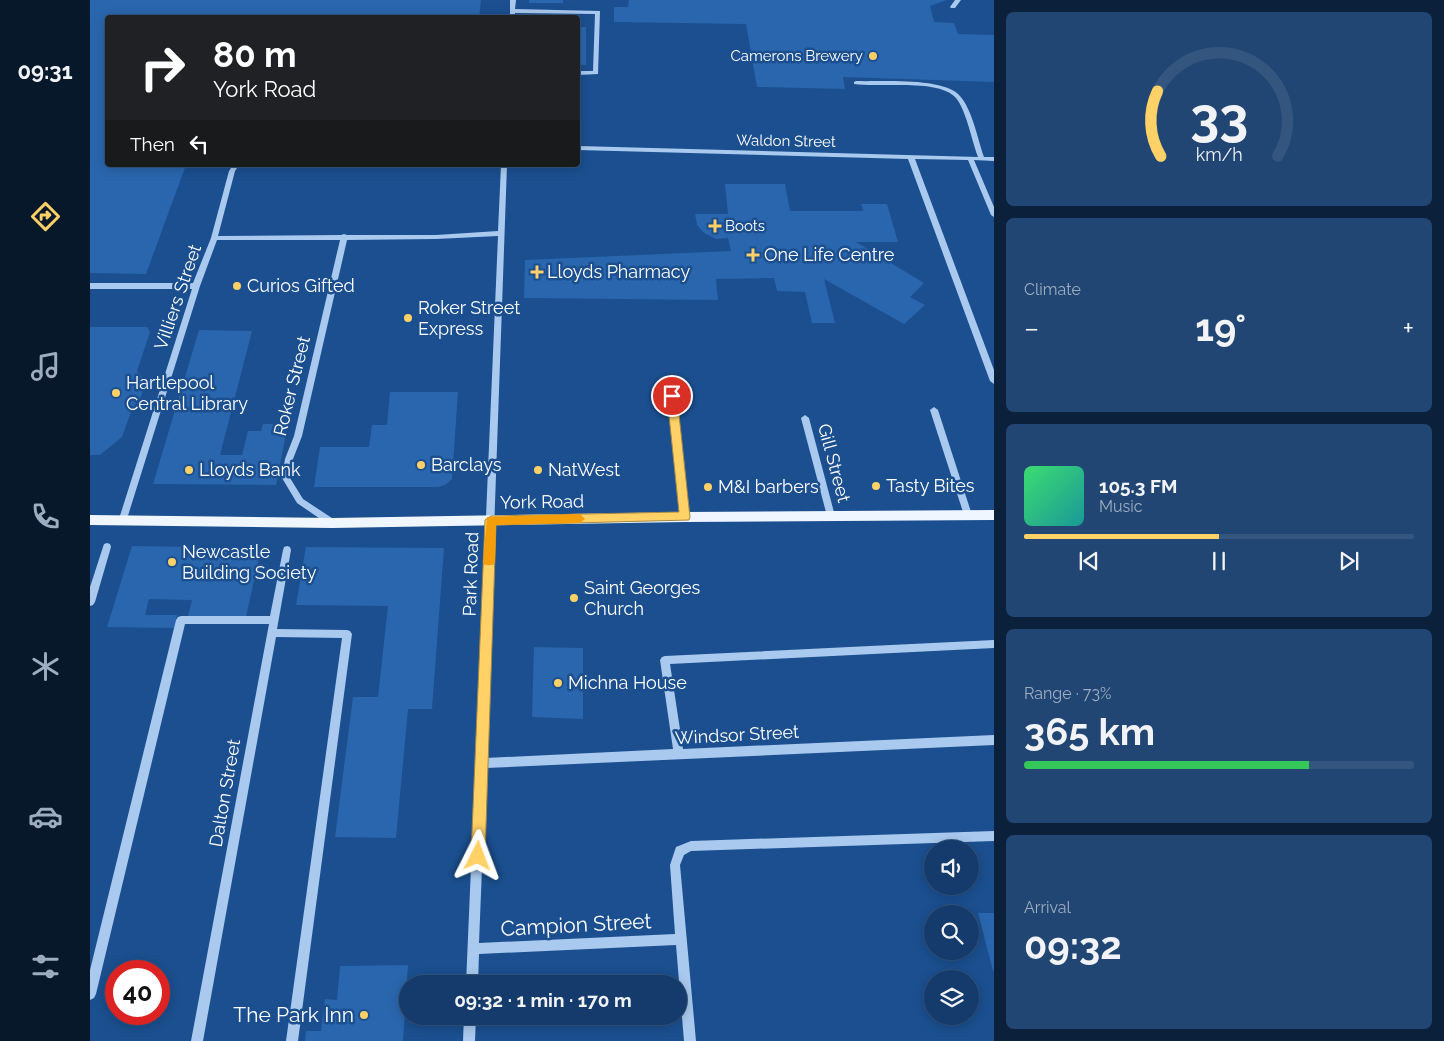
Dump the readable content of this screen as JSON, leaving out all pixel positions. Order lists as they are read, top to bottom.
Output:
{
  "streets": {
    "main road": ["York Road"],
    "street": [
      "Waldon Street",
      "Villiers Street",
      "Roker Street",
      "Gill Street",
      "Park Road",
      "Windsor Street",
      "Dalton Street",
      "Campion Street"
    ]
  },
  "crossings": [
    ["Villiers Street", "York Road"],
    ["Roker Street", "York Road"],
    ["Gill Street", "York Road"],
    ["York Road", "Park Road"],
    ["Park Road", "Windsor Street"],
    ["Park Road", "Campion Street"]
  ],
  "places": {
    "other": [
      "Camerons Brewery",
      "Curios Gifted",
      "Roker Street Express",
      "Hartlepool Central Library",
      "Barclays",
      "Lloyds Bank",
      "NatWest",
      "Tasty Bites",
      "M&I barbers",
      "Newcastle Building Society",
      "Saint Georges Church",
      "Michna House",
      "The Park Inn"
    ],
    "health": ["Boots", "One Life Centre", "Lloyds Pharmacy"]
  },
  "page": {
    "tabs": "09:31",
    "turn": ["80 m", "York Road"],
    "then": "Then",
    "tile": [
      "Climate",
      ["Range · 73%", "365 km"],
      ["Arrival", "09:32"]
    ],
    "heat": ["−", "19°", "+"],
    "song": ["105.3 FM", "Music"],
    "limit": "40",
    "trip": "09:32 · 1 min · 170 m",
    "gauge": ["33", "km/h"]
  }
}
